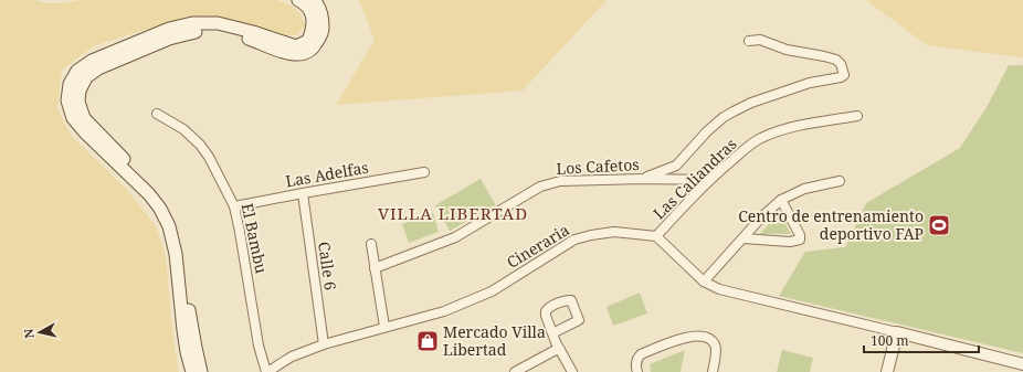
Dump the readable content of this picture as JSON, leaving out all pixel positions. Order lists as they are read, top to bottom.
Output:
{
  "streets": {
    "street": [
      "Los Cafetos",
      "Las Adelfas",
      "Las Caliandras",
      "El Bambu",
      "Cineraria",
      "Calle 6"
    ]
  },
  "crossings": [
    ["Los Cafetos", "Las Caliandras"],
    ["Las Adelfas", "El Bambu"],
    ["Las Adelfas", "Calle 6"],
    ["Las Caliandras", "Cineraria"],
    ["El Bambu", "Cineraria"],
    ["Cineraria", "Calle 6"]
  ],
  "districts": ["VILLA LIBERTAD"],
  "places": {
    "sports": ["Centro de entrenamiento deportivo FAP"],
    "shop": ["Mercado Villa Libertad"]
  },
  "scale_bar": "100 m",
  "north": "left"
}
